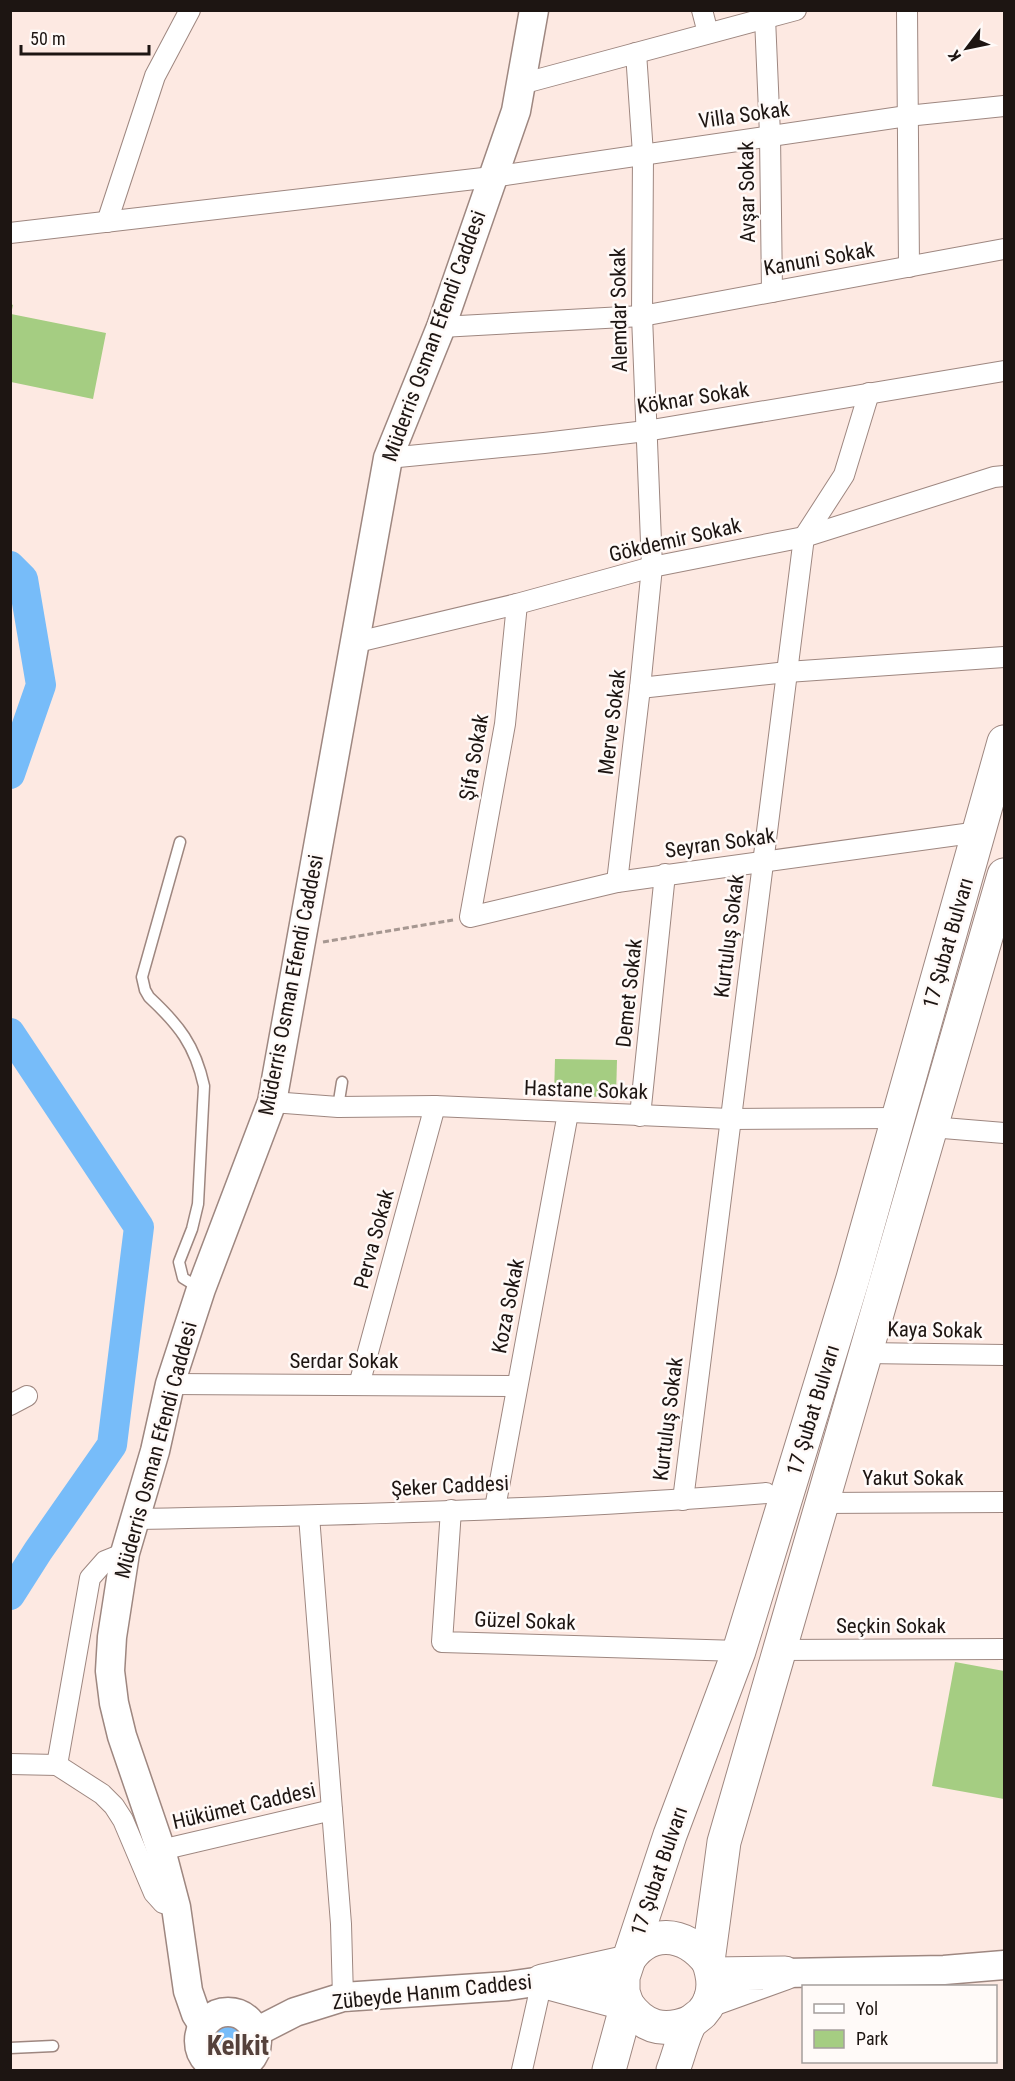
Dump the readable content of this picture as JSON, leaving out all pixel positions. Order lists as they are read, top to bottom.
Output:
{
  "streets": {
    "highway": ["17 Şubat Bulvarı", "Zübeyde Hanım Caddesi"],
    "main road": ["Müderris Osman Efendi Caddesi"],
    "street": [
      "Villa Sokak",
      "Avşar Sokak",
      "Kanuni Sokak",
      "Alemdar Sokak",
      "Köknar Sokak",
      "Gökdemir Sokak",
      "Merve Sokak",
      "Şifa Sokak",
      "Seyran Sokak",
      "Kurtuluş Sokak",
      "Demet Sokak",
      "Hastane Sokak",
      "Perva Sokak",
      "Koza Sokak",
      "Kaya Sokak",
      "Serdar Sokak",
      "Yakut Sokak",
      "Şeker Caddesi",
      "Güzel Sokak",
      "Seçkin Sokak",
      "Hükümet Caddesi"
    ]
  },
  "crossings": [
    ["Villa Sokak", "Avşar Sokak"],
    ["Villa Sokak", "Alemdar Sokak"],
    ["Villa Sokak", "Müderris Osman Efendi Caddesi"],
    ["Avşar Sokak", "Kanuni Sokak"],
    ["Kanuni Sokak", "Alemdar Sokak"],
    ["Kanuni Sokak", "Müderris Osman Efendi Caddesi"],
    ["Alemdar Sokak", "Köknar Sokak"],
    ["Alemdar Sokak", "Gökdemir Sokak"],
    ["Alemdar Sokak", "Merve Sokak"],
    ["Müderris Osman Efendi Caddesi", "Köknar Sokak"],
    ["Müderris Osman Efendi Caddesi", "Gökdemir Sokak"],
    ["Müderris Osman Efendi Caddesi", "Hastane Sokak"],
    ["Müderris Osman Efendi Caddesi", "Serdar Sokak"],
    ["Müderris Osman Efendi Caddesi", "Şeker Caddesi"],
    ["Müderris Osman Efendi Caddesi", "Hükümet Caddesi"],
    ["Müderris Osman Efendi Caddesi", "Zübeyde Hanım Caddesi"],
    ["Köknar Sokak", "Kurtuluş Sokak"],
    ["Gökdemir Sokak", "Merve Sokak"],
    ["Gökdemir Sokak", "Şifa Sokak"],
    ["Gökdemir Sokak", "Kurtuluş Sokak"],
    ["Merve Sokak", "Seyran Sokak"],
    ["Şifa Sokak", "Seyran Sokak"],
    ["Seyran Sokak", "Kurtuluş Sokak"],
    ["Seyran Sokak", "17 Şubat Bulvarı"],
    ["Seyran Sokak", "Demet Sokak"],
    ["Kurtuluş Sokak", "Hastane Sokak"],
    ["Kurtuluş Sokak", "Şeker Caddesi"],
    ["17 Şubat Bulvarı", "Hastane Sokak"],
    ["17 Şubat Bulvarı", "Kaya Sokak"],
    ["17 Şubat Bulvarı", "Yakut Sokak"],
    ["17 Şubat Bulvarı", "Güzel Sokak"],
    ["17 Şubat Bulvarı", "Seçkin Sokak"],
    ["17 Şubat Bulvarı", "Zübeyde Hanım Caddesi"],
    ["Demet Sokak", "Hastane Sokak"],
    ["Hastane Sokak", "Perva Sokak"],
    ["Hastane Sokak", "Koza Sokak"],
    ["Perva Sokak", "Serdar Sokak"],
    ["Koza Sokak", "Serdar Sokak"],
    ["Koza Sokak", "Şeker Caddesi"],
    ["Şeker Caddesi", "Güzel Sokak"],
    ["Hükümet Caddesi", "Zübeyde Hanım Caddesi"]
  ],
  "districts": ["Kelkit"],
  "legend": ["Yol", "Park"],
  "scale_bar": "50 m",
  "north": "bottom left"
}
